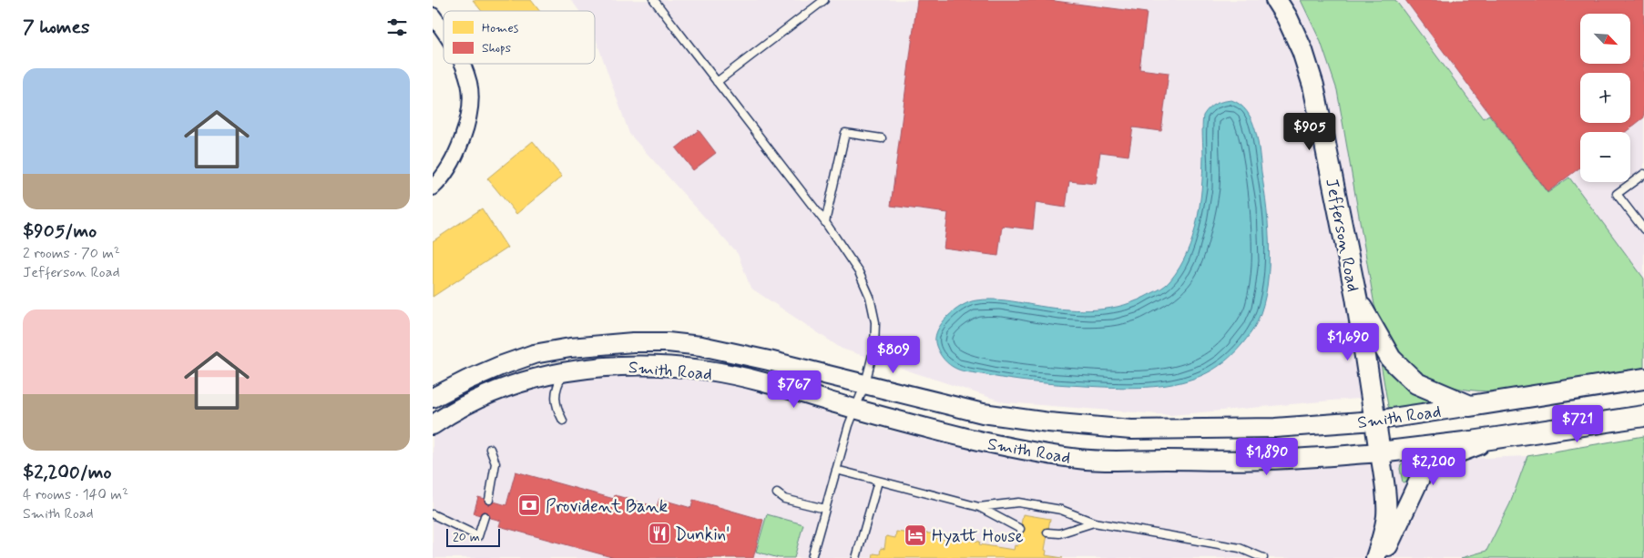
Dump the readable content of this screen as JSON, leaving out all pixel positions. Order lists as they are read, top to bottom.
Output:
{
  "streets": {
    "main road": ["Jefferson Road", "Smith Road"]
  },
  "crossings": [
    ["Jefferson Road", "Smith Road"]
  ],
  "places": {
    "bank": ["Provident Bank"],
    "restaurant": ["Dunkin'"],
    "hotel": ["Hyatt House"]
  },
  "legend": ["Homes", "Shops"],
  "scale_bar": "20 m",
  "north": "bottom right",
  "page": {
    "heading": "7 homes",
    "map_buttons": ["+", "−"],
    "list": [
      {
        "name": "$905/mo",
        "note": "2 rooms · 70 m² · Jefferson Road"
      },
      {
        "name": "$2,200/mo",
        "note": "4 rooms · 140 m² · Smith Road"
      }
    ],
    "price": [
      "$905",
      "$1,690",
      "$809",
      "$767",
      "$721",
      "$1,890",
      "$2,200"
    ],
    "scale": "20 m"
  }
}
